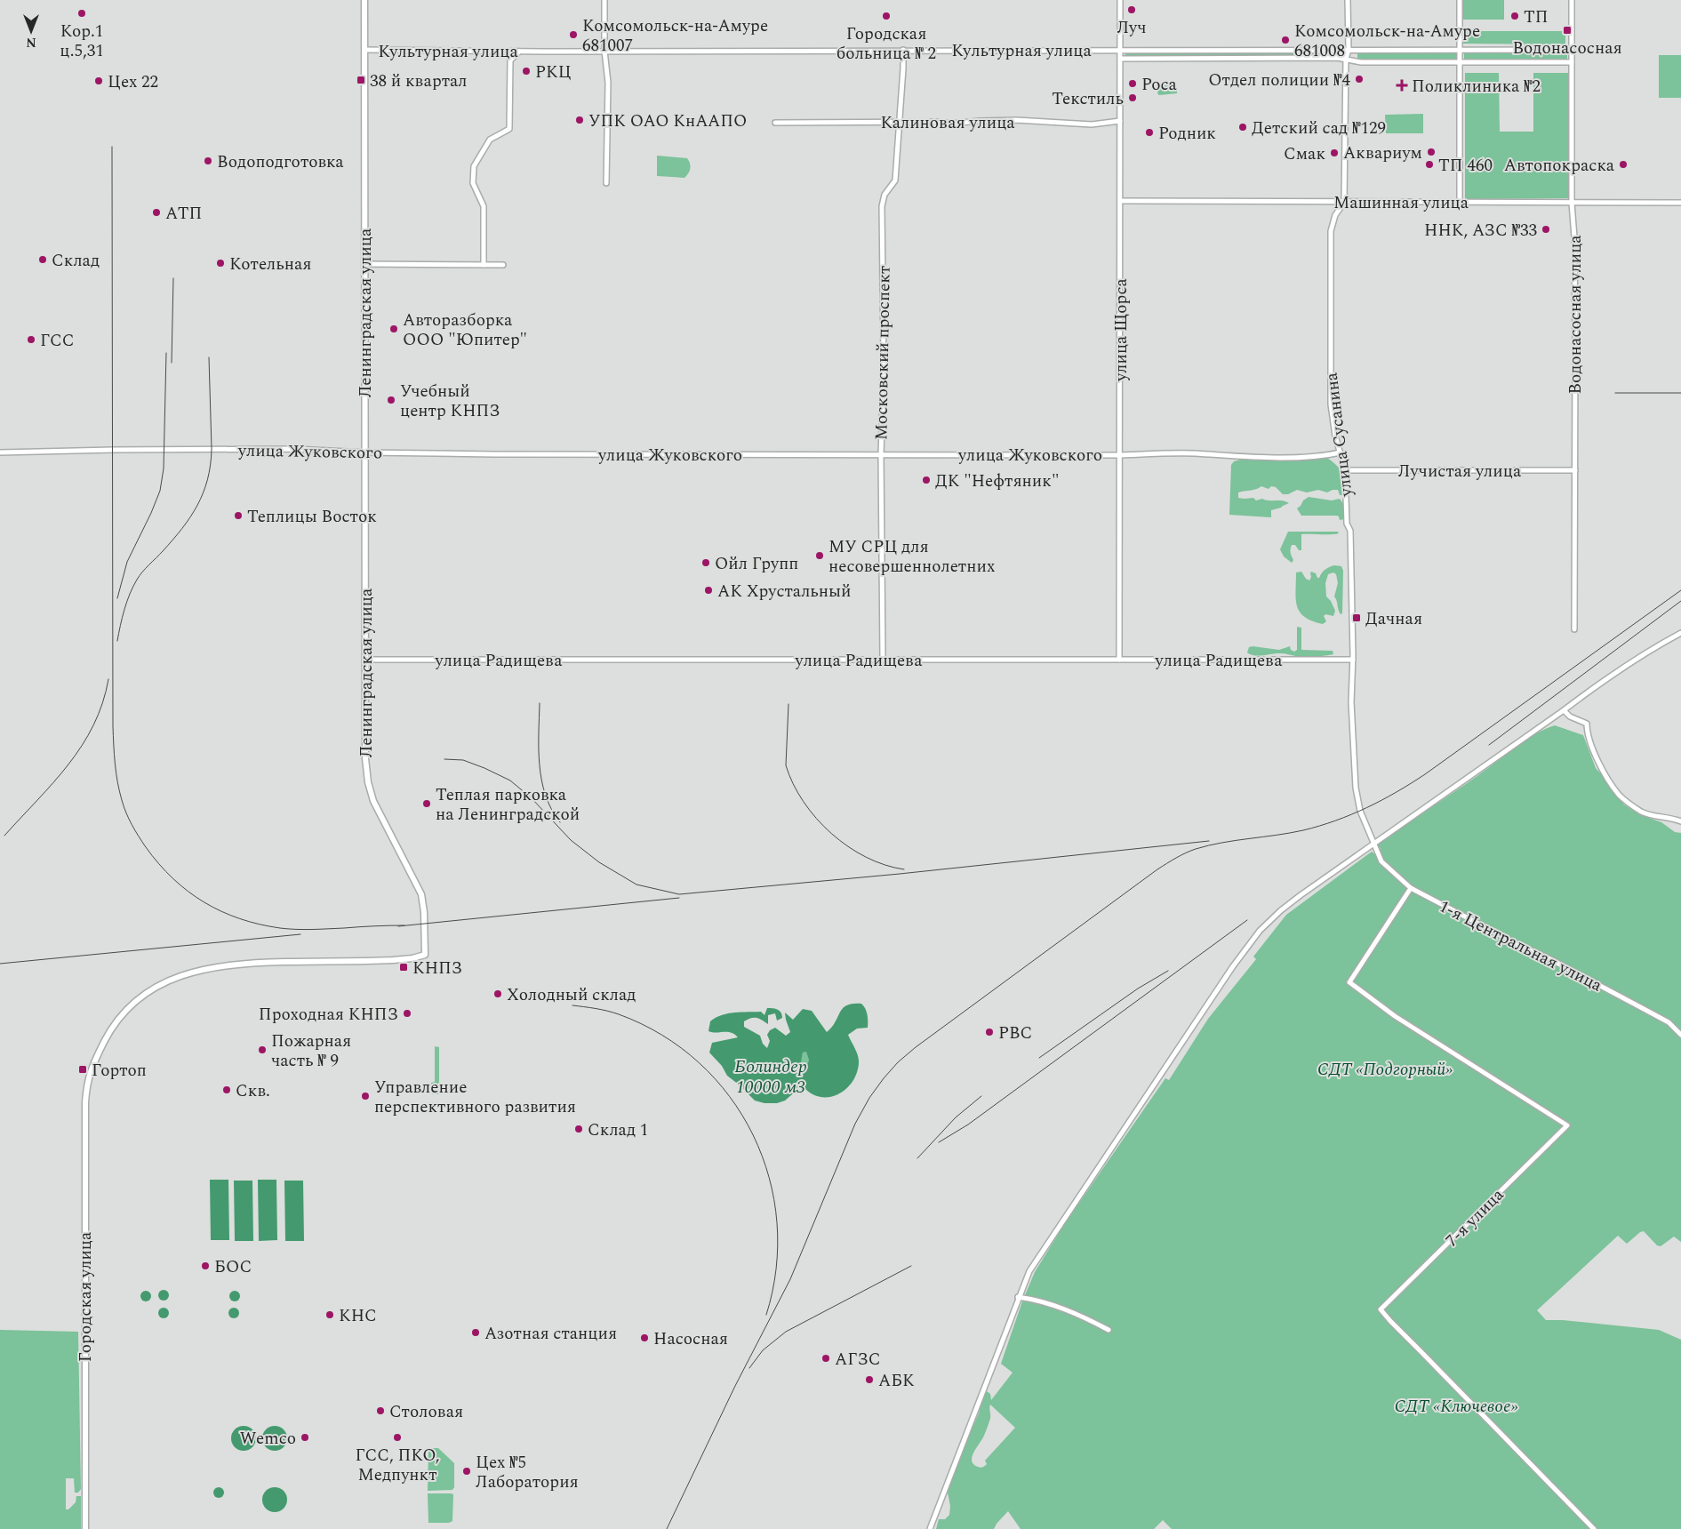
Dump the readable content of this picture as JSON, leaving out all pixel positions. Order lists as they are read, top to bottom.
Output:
{
  "streets": {
    "main road": ["Ленинградская улица", "Городская улица"],
    "street": [
      "Культурная улица",
      "Калиновая улица",
      "Машинная улица",
      "Водонасосная улица",
      "улица Щорса",
      "Московский проспект",
      "улица Сусанина",
      "улица Жуковского",
      "Лучистая улица",
      "улица Радищева",
      "1-я Центральная улица",
      "7-я улица"
    ]
  },
  "crossings": [
    ["Культурная улица", "Ленинградская улица"],
    ["Культурная улица", "Водонасосная улица"],
    ["Культурная улица", "улица Щорса"],
    ["Культурная улица", "Московский проспект"],
    ["Культурная улица", "улица Сусанина"],
    ["Калиновая улица", "улица Щорса"],
    ["Калиновая улица", "Московский проспект"],
    ["Машинная улица", "Водонасосная улица"],
    ["Машинная улица", "улица Щорса"],
    ["Машинная улица", "улица Сусанина"],
    ["Ленинградская улица", "улица Жуковского"],
    ["Ленинградская улица", "улица Радищева"],
    ["Ленинградская улица", "Городская улица"],
    ["Водонасосная улица", "Лучистая улица"],
    ["улица Щорса", "улица Жуковского"],
    ["улица Щорса", "улица Радищева"],
    ["Московский проспект", "улица Жуковского"],
    ["Московский проспект", "улица Радищева"],
    ["улица Сусанина", "улица Жуковского"],
    ["улица Сусанина", "Лучистая улица"],
    ["улица Сусанина", "улица Радищева"],
    ["улица Сусанина", "1-я Центральная улица"],
    ["1-я Центральная улица", "7-я улица"]
  ],
  "water": ["Болиндер 10000 м3"],
  "parks": ["СДТ «Подгорный»", "СДТ «Ключевое»"],
  "places": {
    "other": [
      "Луч",
      "Кор.1 ц.5,31",
      "Городская больница № 2",
      "ТП",
      "Комсомольск-на-Амуре 681007",
      "Комсомольск-на-Амуре 681008",
      "РКЦ",
      "Отдел полиции №4",
      "Цех 22",
      "Роса",
      "Текстиль",
      "УПК ОАО КнААПО",
      "Детский сад №129",
      "Родник",
      "Аквариум",
      "Смак",
      "Водоподготовка",
      "ТП 460",
      "Автопокраска",
      "АТП",
      "ННК, АЗС №33",
      "Склад",
      "Котельная",
      "Авторазборка ООО \"Юпитер\"",
      "ГСС",
      "Учебный центр КНПЗ",
      "ДК \"Нефтяник\"",
      "Теплицы Восток",
      "МУ СРЦ для несовершеннолетних",
      "Ойл Групп",
      "АК Хрустальный",
      "Теплая парковка на Ленинградской",
      "Холодный склад",
      "Проходная КНПЗ",
      "РВС",
      "Пожарная часть № 9",
      "Скв.",
      "Управление перспективного развития",
      "Склад 1",
      "БОС",
      "КНС",
      "Азотная станция",
      "Насосная",
      "АГЗС",
      "АБК",
      "Столовая",
      "Wemco",
      "ГСС, ПКО, Медпункт",
      "Цех №5 Лаборатория"
    ],
    "transit": [
      "Водонасосная",
      "38 й квартал",
      "Дачная",
      "КНПЗ",
      "Гортоп"
    ],
    "health": ["Поликлиника №2"]
  },
  "north": "bottom"
}
